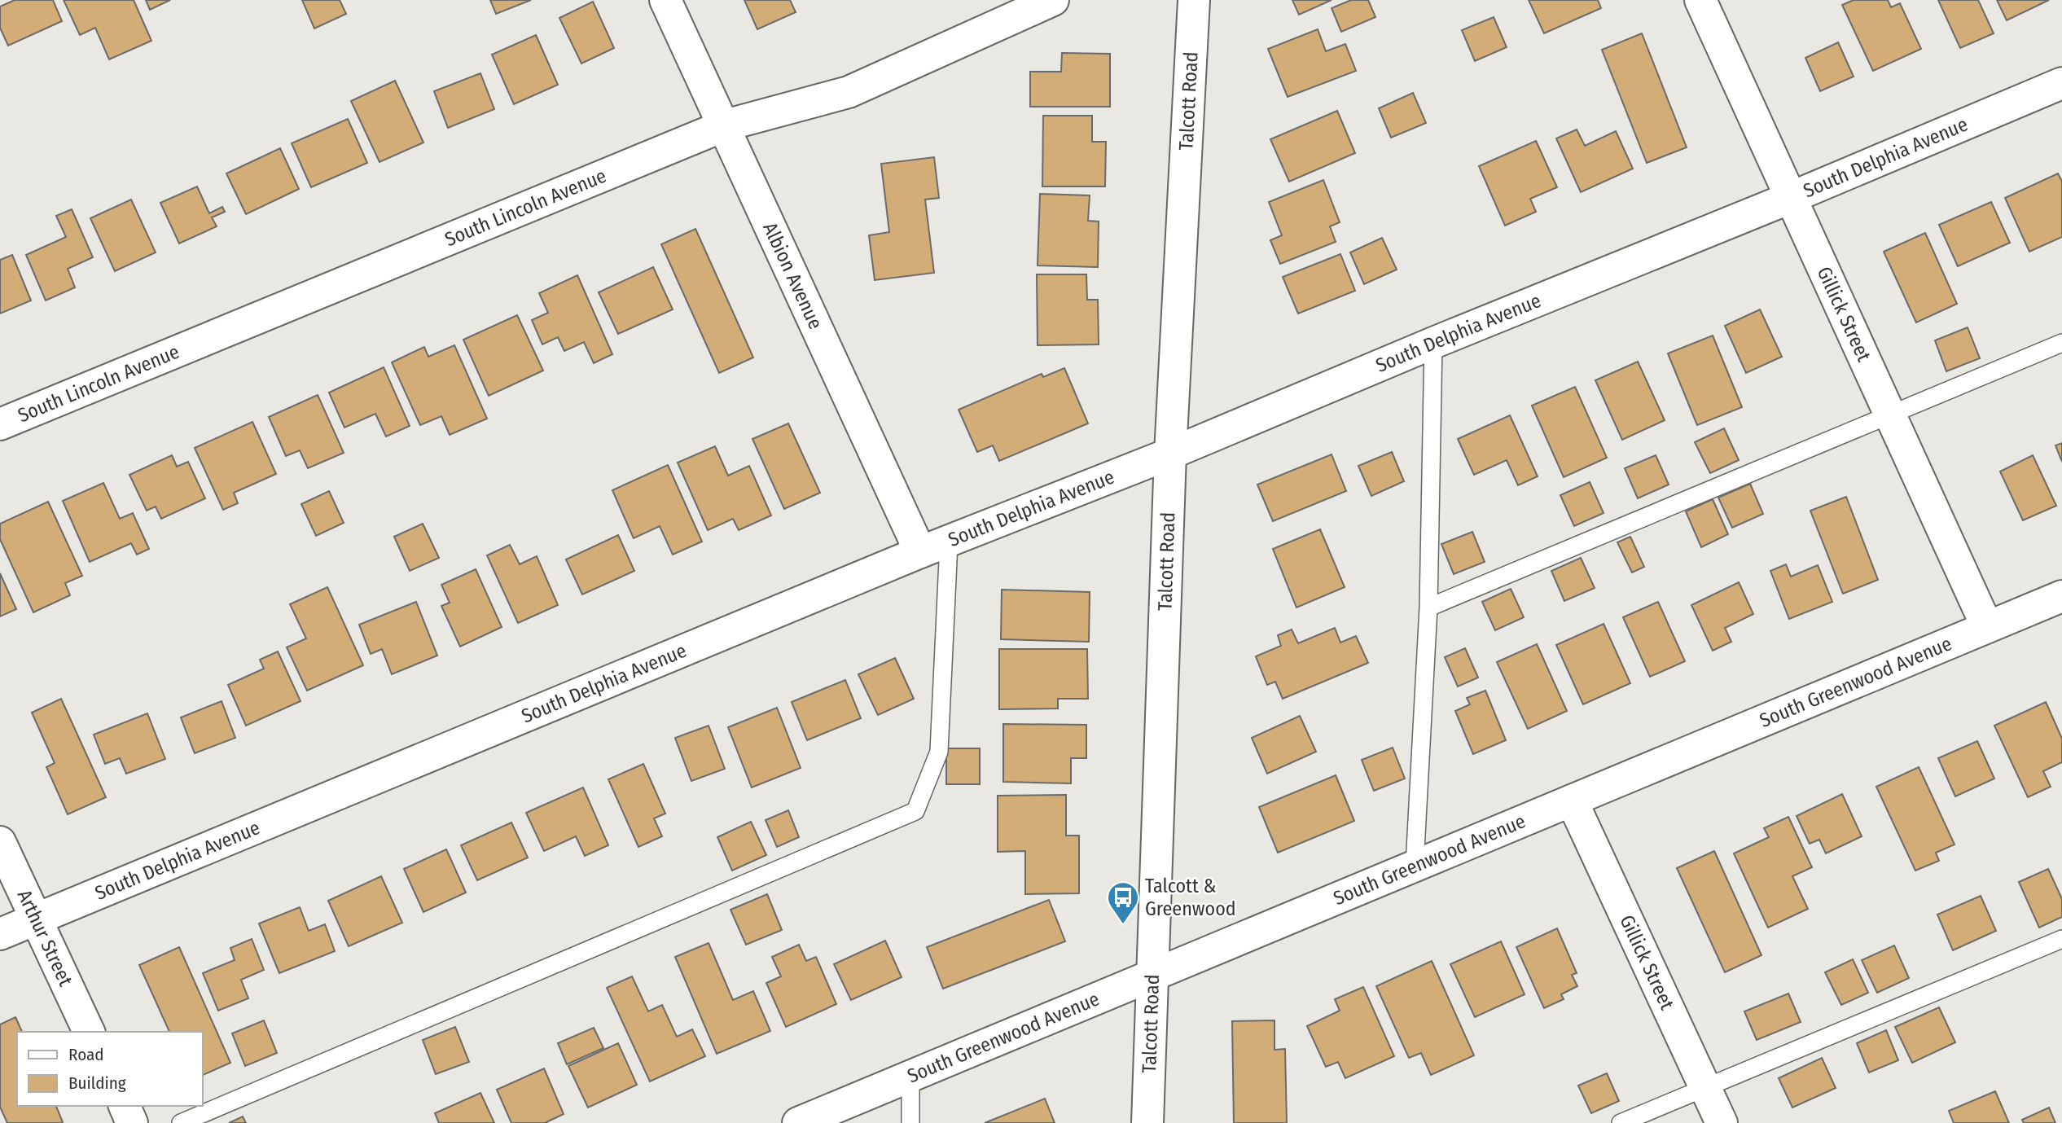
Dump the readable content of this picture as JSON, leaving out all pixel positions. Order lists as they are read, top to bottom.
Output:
{
  "streets": {
    "street": [
      "Talcott Road",
      "South Delphia Avenue",
      "South Lincoln Avenue",
      "Albion Avenue",
      "Gillick Street",
      "South Greenwood Avenue",
      "Arthur Street"
    ]
  },
  "crossings": [
    ["Talcott Road", "South Delphia Avenue"],
    ["Talcott Road", "South Greenwood Avenue"],
    ["South Delphia Avenue", "Albion Avenue"],
    ["South Delphia Avenue", "Gillick Street"],
    ["South Delphia Avenue", "Arthur Street"],
    ["South Lincoln Avenue", "Albion Avenue"],
    ["Gillick Street", "South Greenwood Avenue"]
  ],
  "places": {
    "bus stop": ["Talcott & Greenwood"]
  },
  "legend": ["Road", "Building"]
}
